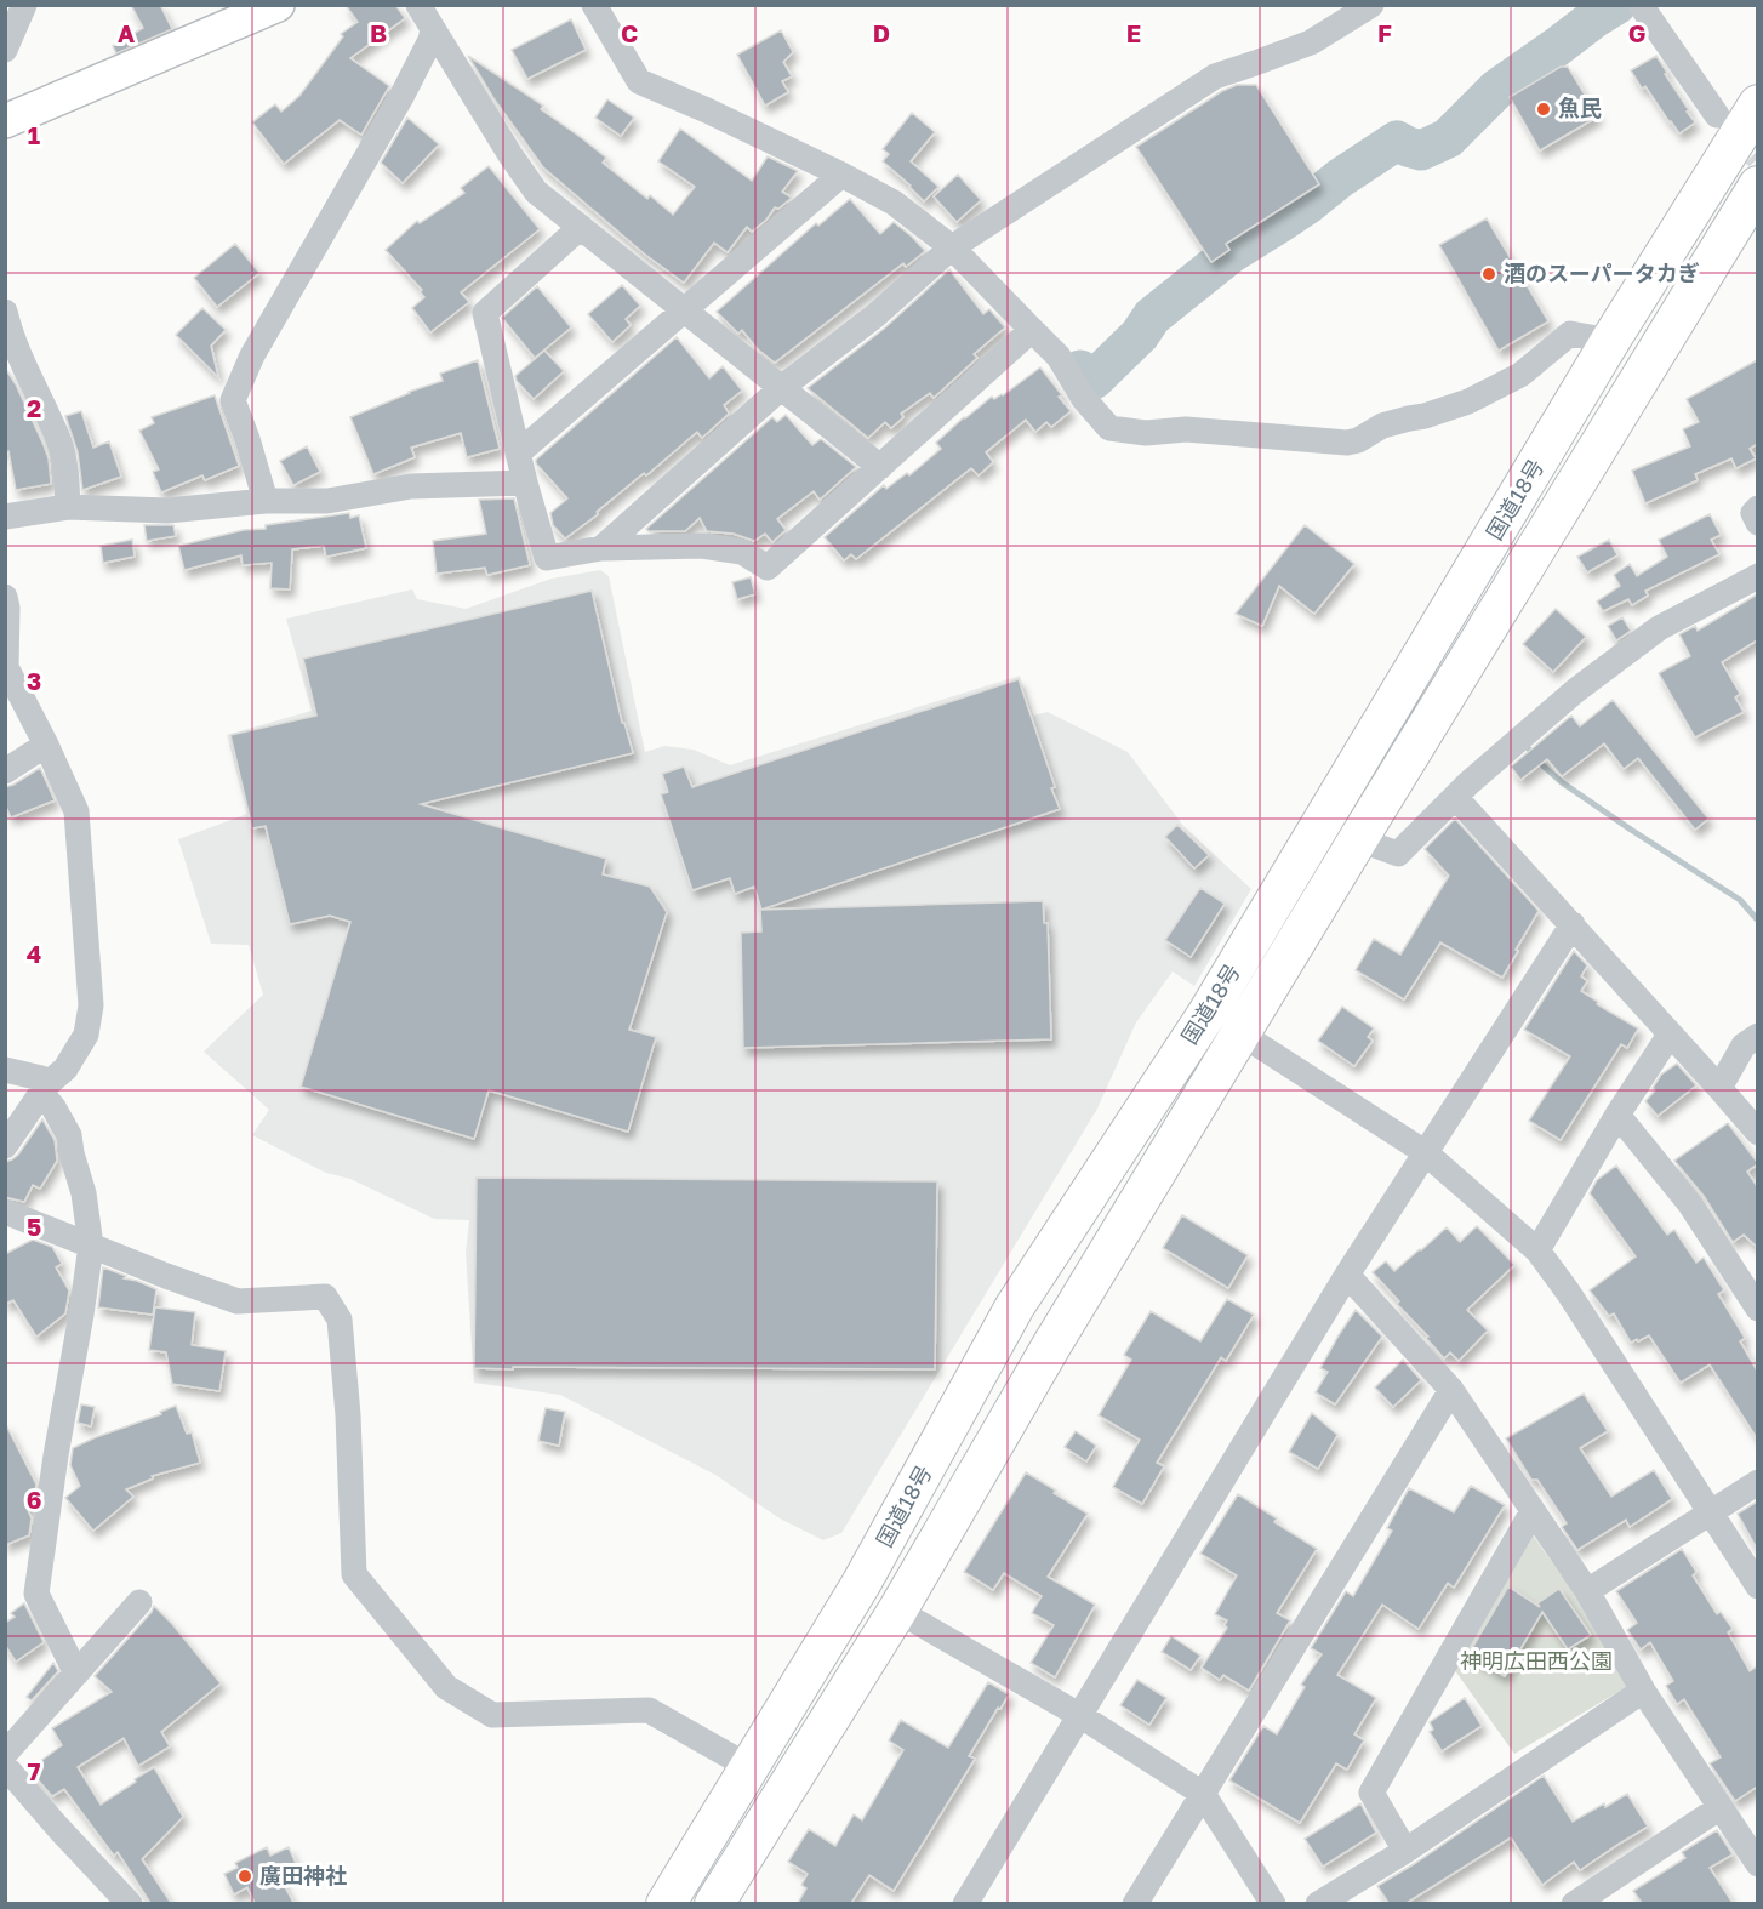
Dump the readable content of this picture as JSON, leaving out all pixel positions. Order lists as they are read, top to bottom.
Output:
{
  "streets": {
    "highway": ["国道18号"]
  },
  "parks": ["神明広田西公園"],
  "places": ["魚民", "酒のスーパータカぎ", "廣田神社"],
  "grid": {
    "columns": [
      "A",
      "B",
      "C",
      "D",
      "E",
      "F",
      "G"
    ],
    "rows": [
      "1",
      "2",
      "3",
      "4",
      "5",
      "6",
      "7"
    ]
  }
}
